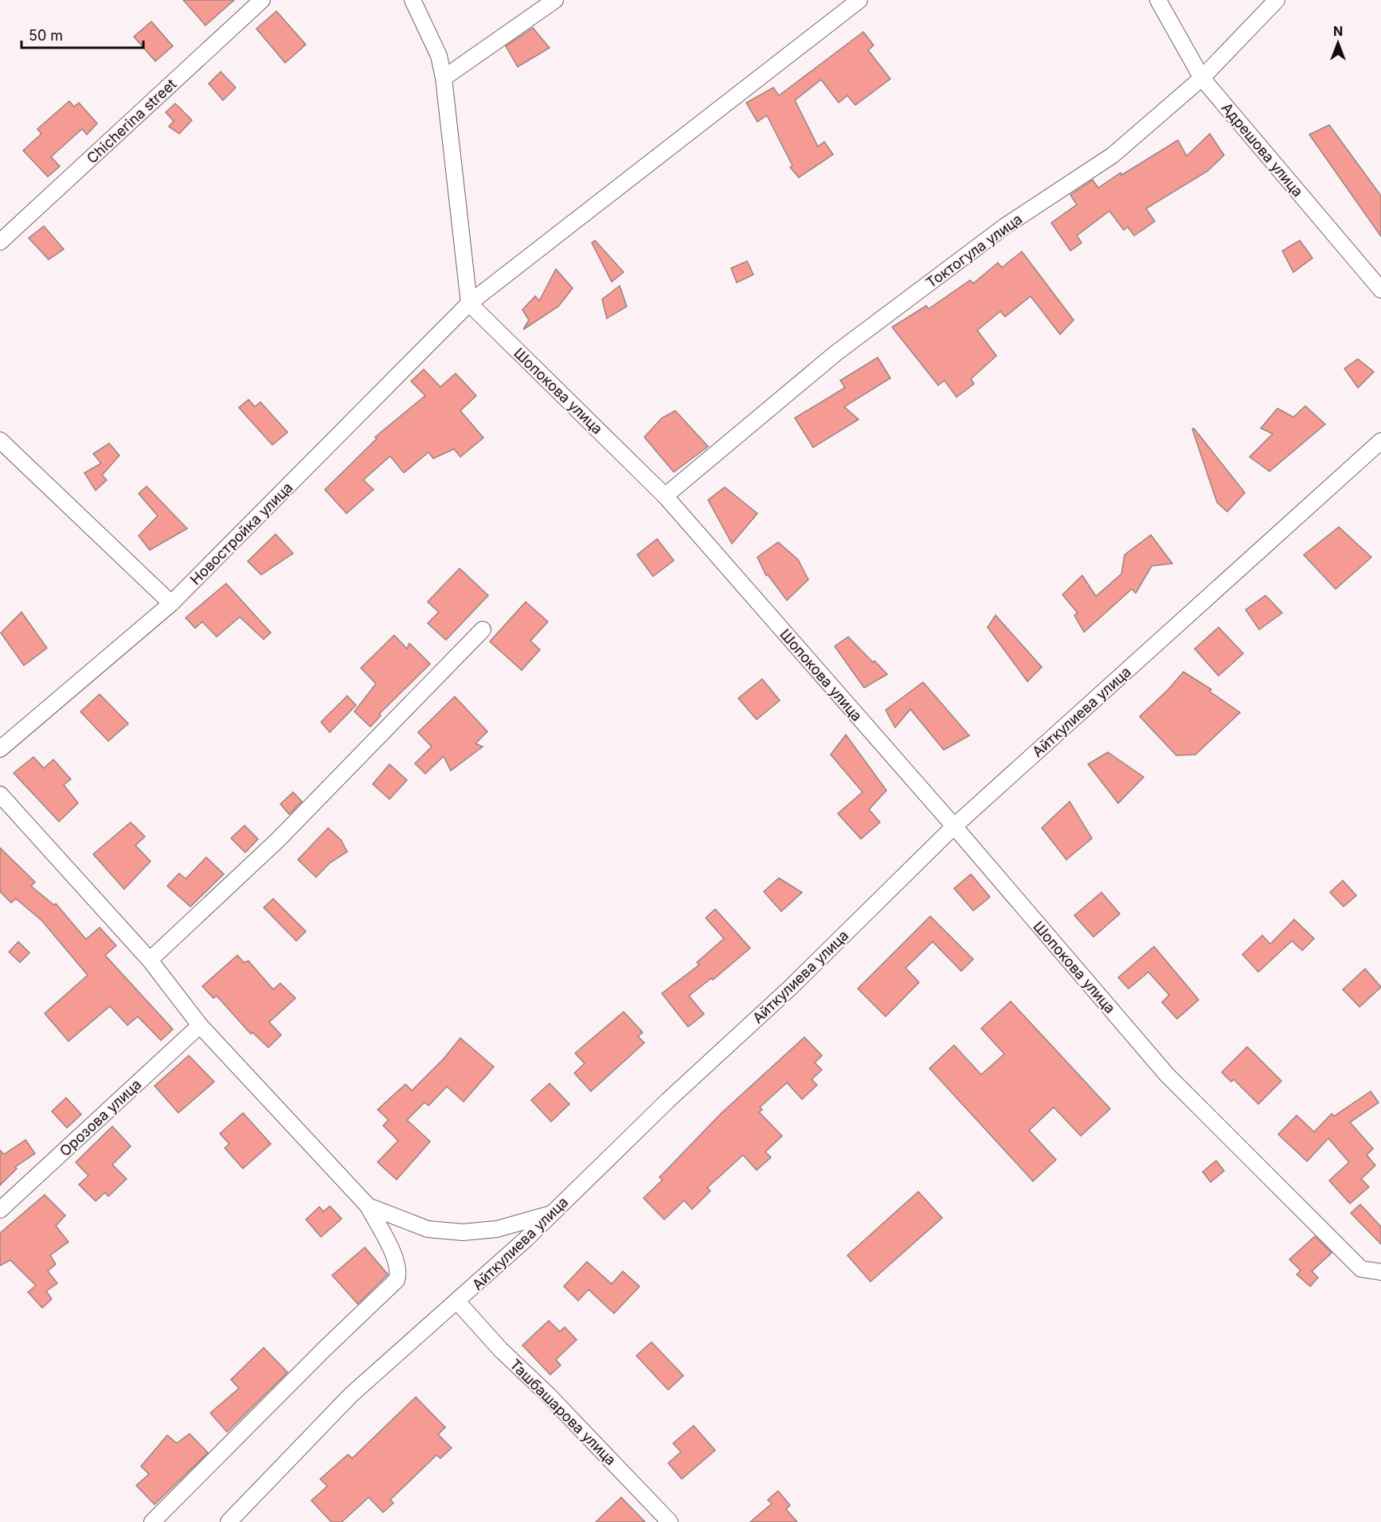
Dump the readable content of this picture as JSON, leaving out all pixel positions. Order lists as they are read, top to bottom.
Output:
{
  "streets": {
    "street": [
      "Chicherina street",
      "Адрешова улица",
      "Токтогула улица",
      "Шопокова улица",
      "Новостройка улица",
      "Айткулиева улица",
      "Орозова улица",
      "Ташбашарова улица"
    ]
  },
  "crossings": [
    ["Адрешова улица", "Токтогула улица"],
    ["Токтогула улица", "Шопокова улица"],
    ["Шопокова улица", "Новостройка улица"],
    ["Шопокова улица", "Айткулиева улица"],
    ["Айткулиева улица", "Ташбашарова улица"]
  ],
  "scale_bar": "50 m",
  "north": "top"
}
